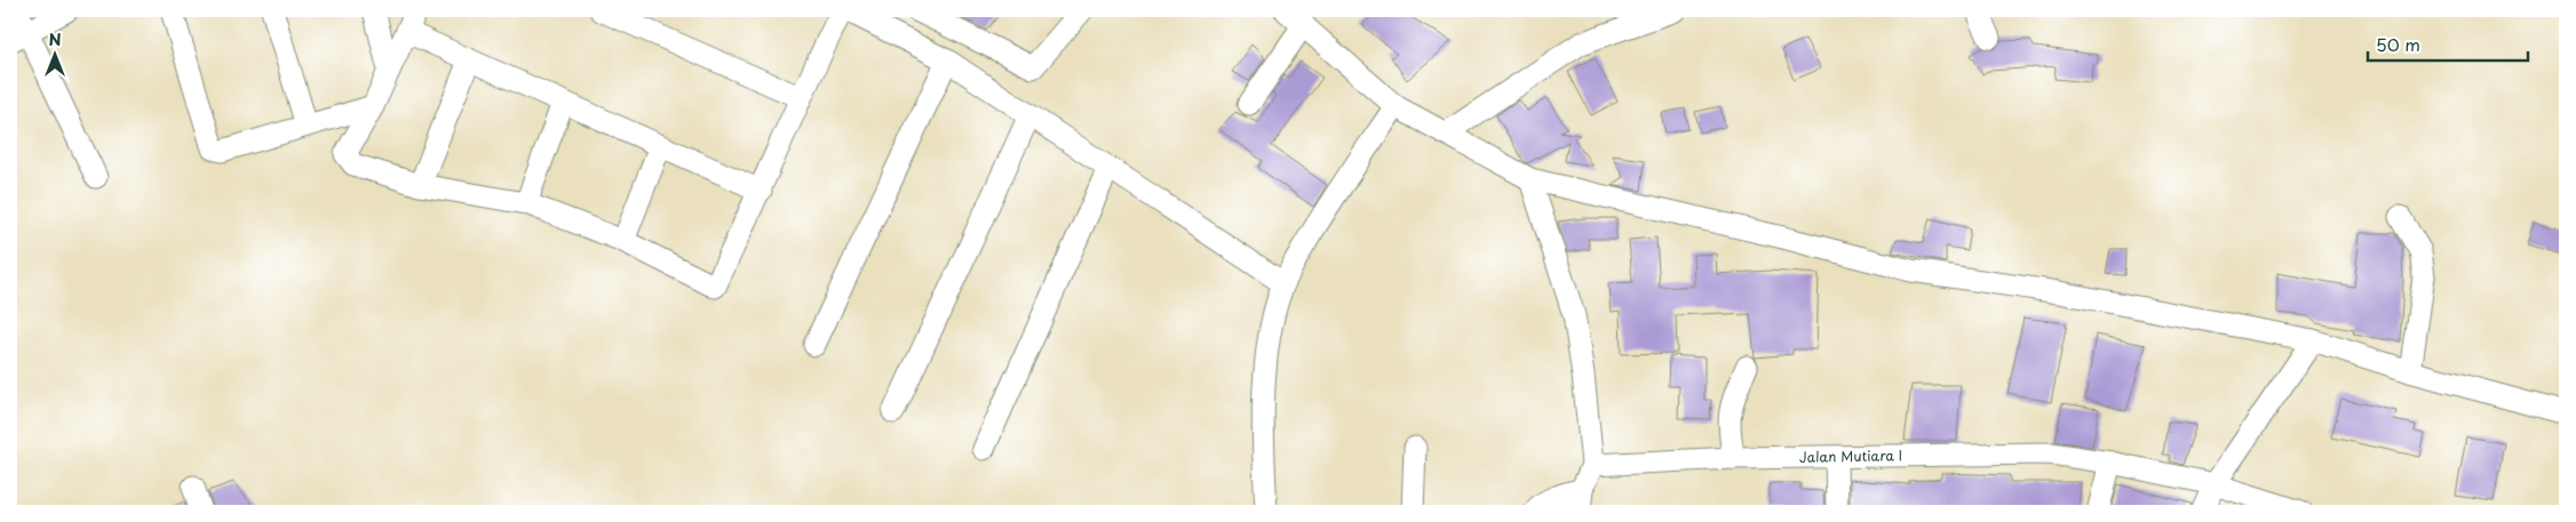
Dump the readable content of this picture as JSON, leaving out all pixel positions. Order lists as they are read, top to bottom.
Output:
{
  "streets": {
    "street": ["Jalan Mutiara I"]
  },
  "scale_bar": "50 m",
  "north": "top"
}
